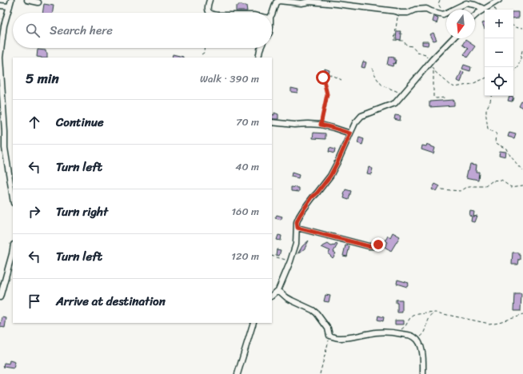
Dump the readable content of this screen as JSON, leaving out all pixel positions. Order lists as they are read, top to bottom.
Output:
{
  "north": "bottom",
  "page": {
    "map_buttons": ["+", "−"],
    "search": "Search here",
    "heading": ["5 min", "Walk · 390 m"],
    "list": [
      ["Continue", "70 m"],
      ["Turn left", "40 m"],
      ["Turn right", "160 m"],
      ["Turn left", "120 m"],
      "Arrive at destination"
    ]
  }
}
